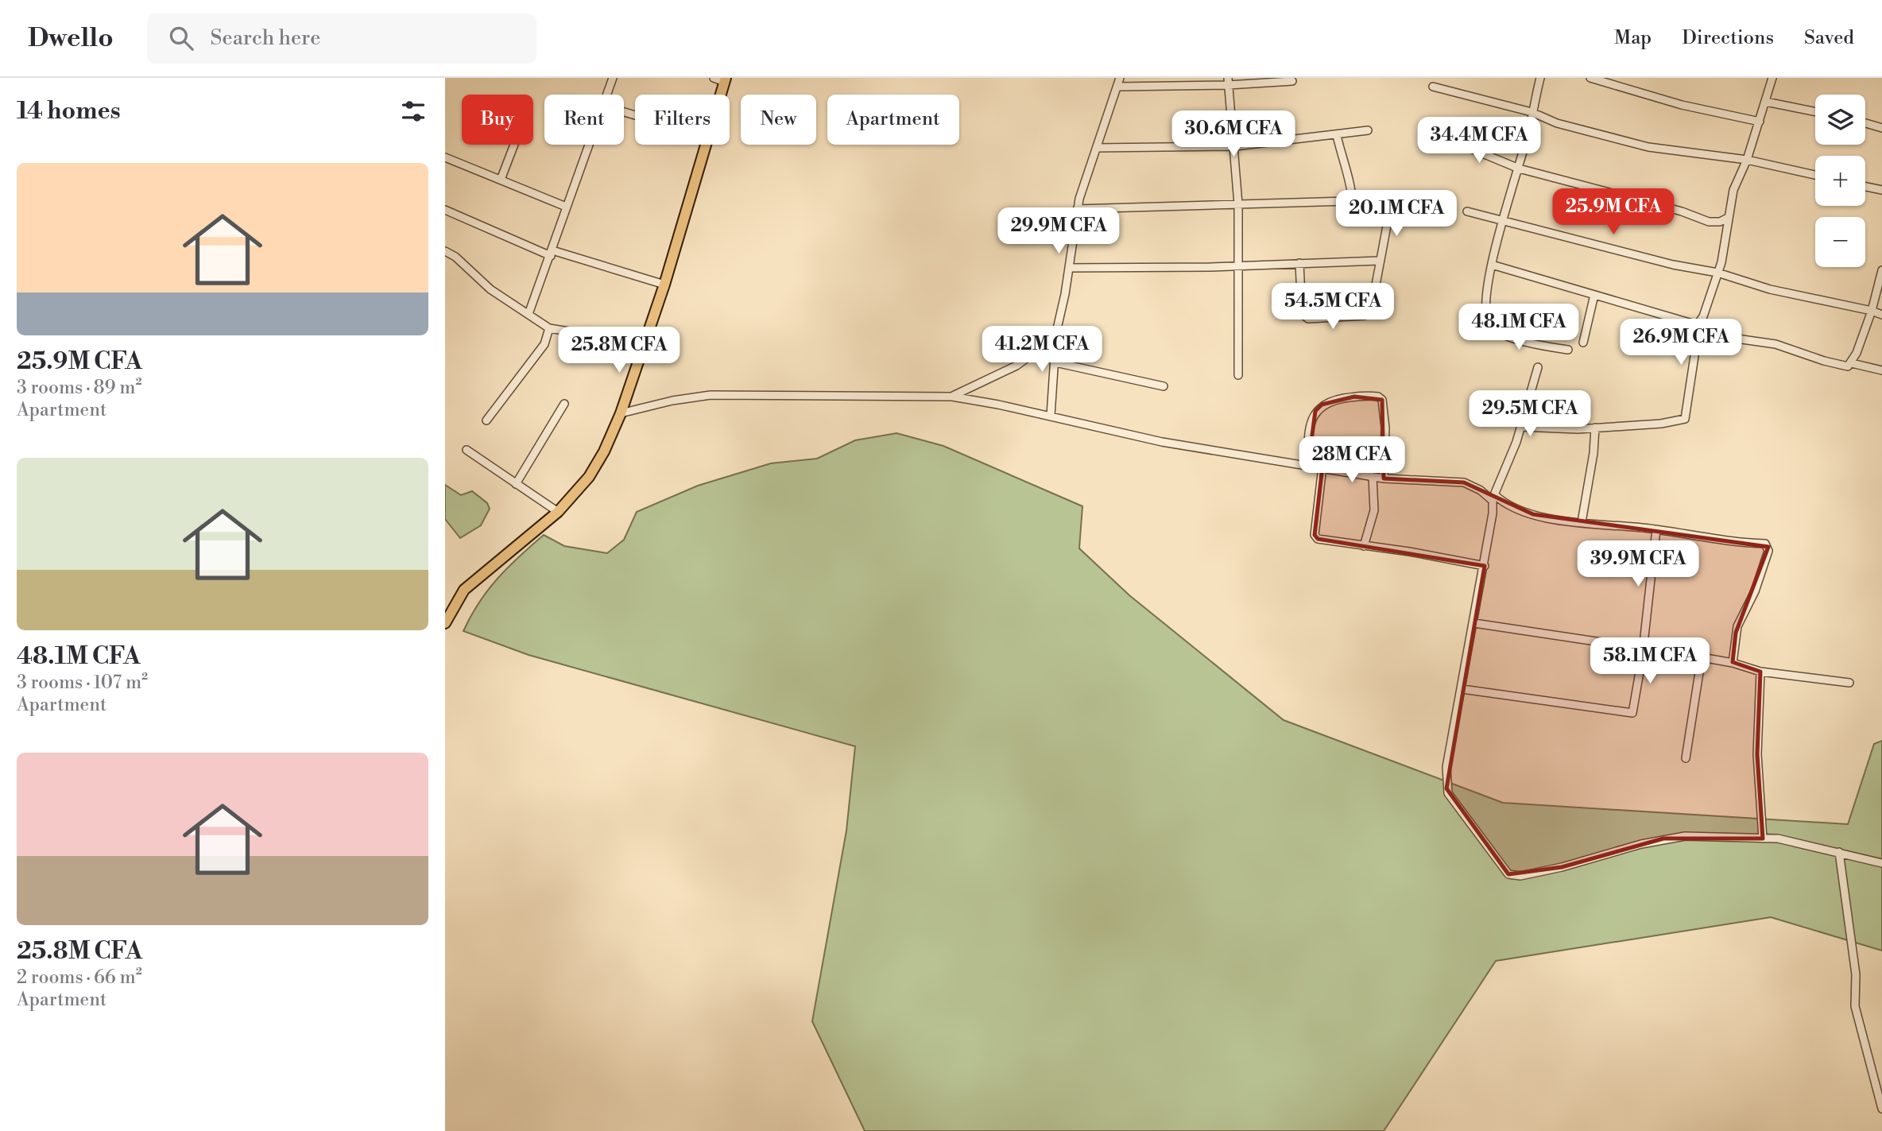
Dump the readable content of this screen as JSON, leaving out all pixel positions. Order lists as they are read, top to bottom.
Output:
{
  "page": {
    "header": "Dwello",
    "search": "Search here",
    "nav": ["Map", "Directions", "Saved"],
    "heading": "14 homes",
    "map_buttons": ["+", "−"],
    "chip": [
      "Buy",
      "Rent",
      "Filters",
      "New",
      "Apartment"
    ],
    "price": [
      "30.6M CFA",
      "34.4M CFA",
      "25.9M CFA",
      "20.1M CFA",
      "29.9M CFA",
      "54.5M CFA",
      "48.1M CFA",
      "26.9M CFA",
      "41.2M CFA",
      "25.8M CFA",
      "29.5M CFA",
      "28M CFA",
      "39.9M CFA",
      "58.1M CFA"
    ],
    "list": [
      {
        "name": "25.9M CFA",
        "note": "3 rooms · 89 m² · Apartment"
      },
      {
        "name": "48.1M CFA",
        "note": "3 rooms · 107 m² · Apartment"
      },
      {
        "name": "25.8M CFA",
        "note": "2 rooms · 66 m² · Apartment"
      }
    ]
  }
}
